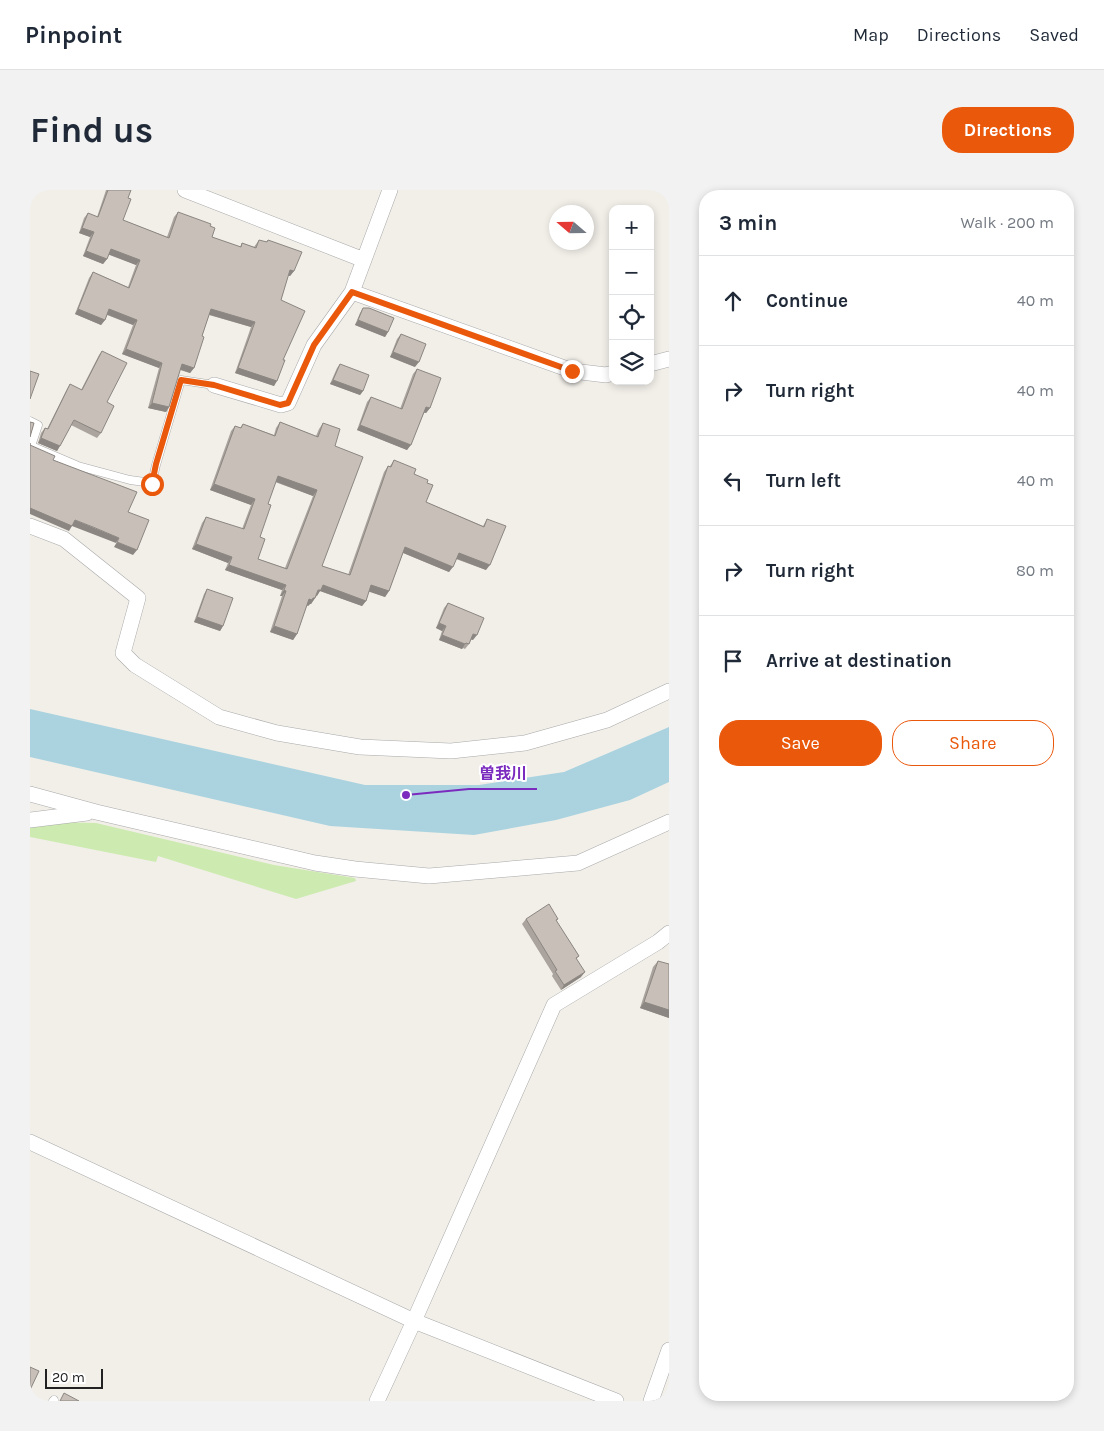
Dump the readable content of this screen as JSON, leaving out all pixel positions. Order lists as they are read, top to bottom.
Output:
{
  "places": ["曽我川"],
  "scale_bar": "20 m",
  "north": "left",
  "page": {
    "header": "Pinpoint",
    "nav": ["Map", "Directions", "Saved"],
    "buttons": [
      "Directions",
      ["Save", "Share"]
    ],
    "title": "Find us",
    "heading": ["3 min", "Walk · 200 m"],
    "map_buttons": ["+", "−"],
    "list": [
      ["Continue", "40 m"],
      ["Turn right", "40 m"],
      ["Turn left", "40 m"],
      ["Turn right", "80 m"],
      "Arrive at destination"
    ],
    "scale": "20 m"
  }
}
